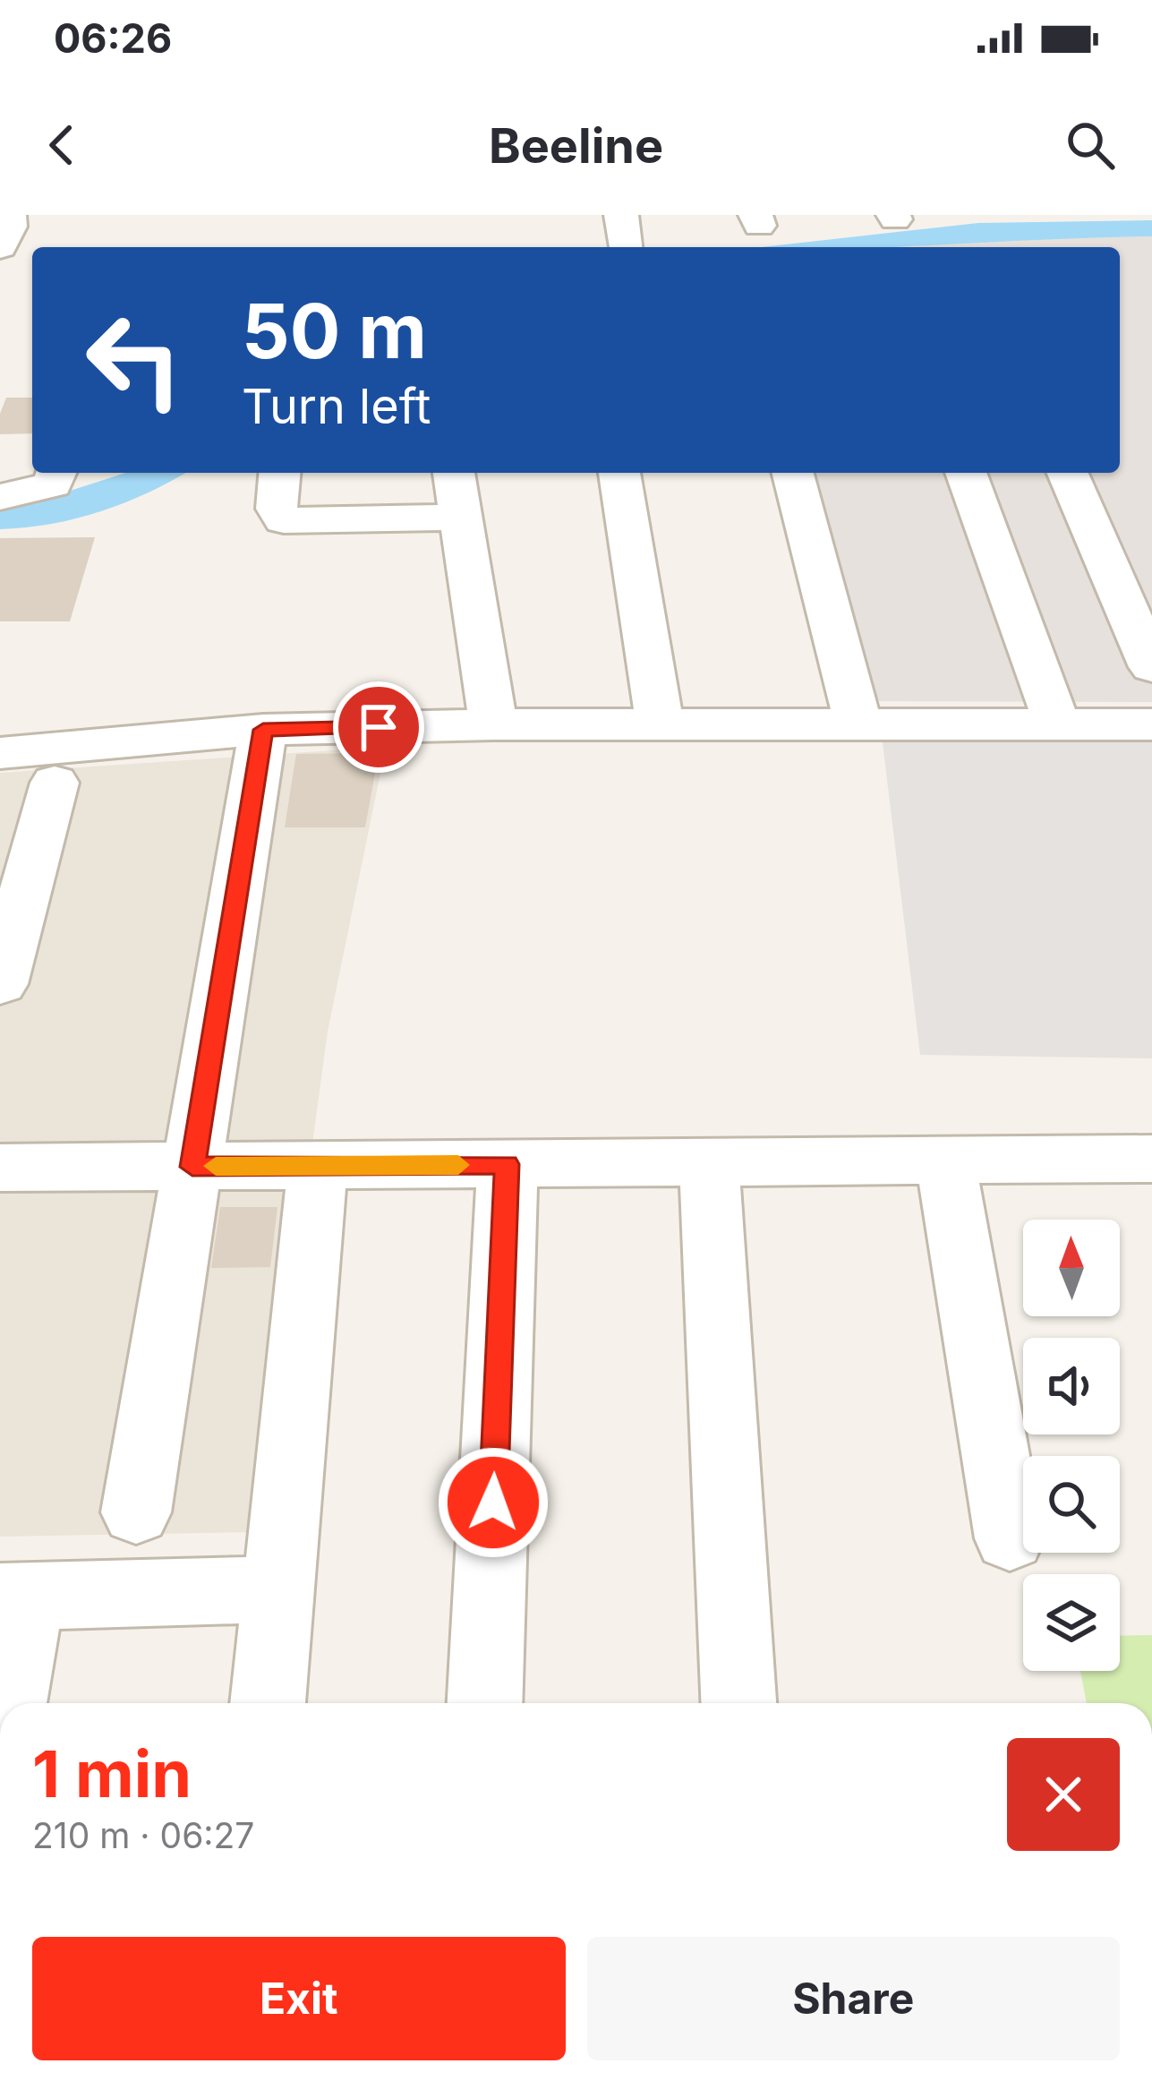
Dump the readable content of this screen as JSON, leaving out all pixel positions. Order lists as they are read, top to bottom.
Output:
{
  "north": "top",
  "page": {
    "status": "06:26",
    "header": "Beeline",
    "turn": ["50 m", "Turn left"],
    "heading": ["1 min", "210 m · 06:27"],
    "buttons": ["Exit", "Share"]
  }
}
